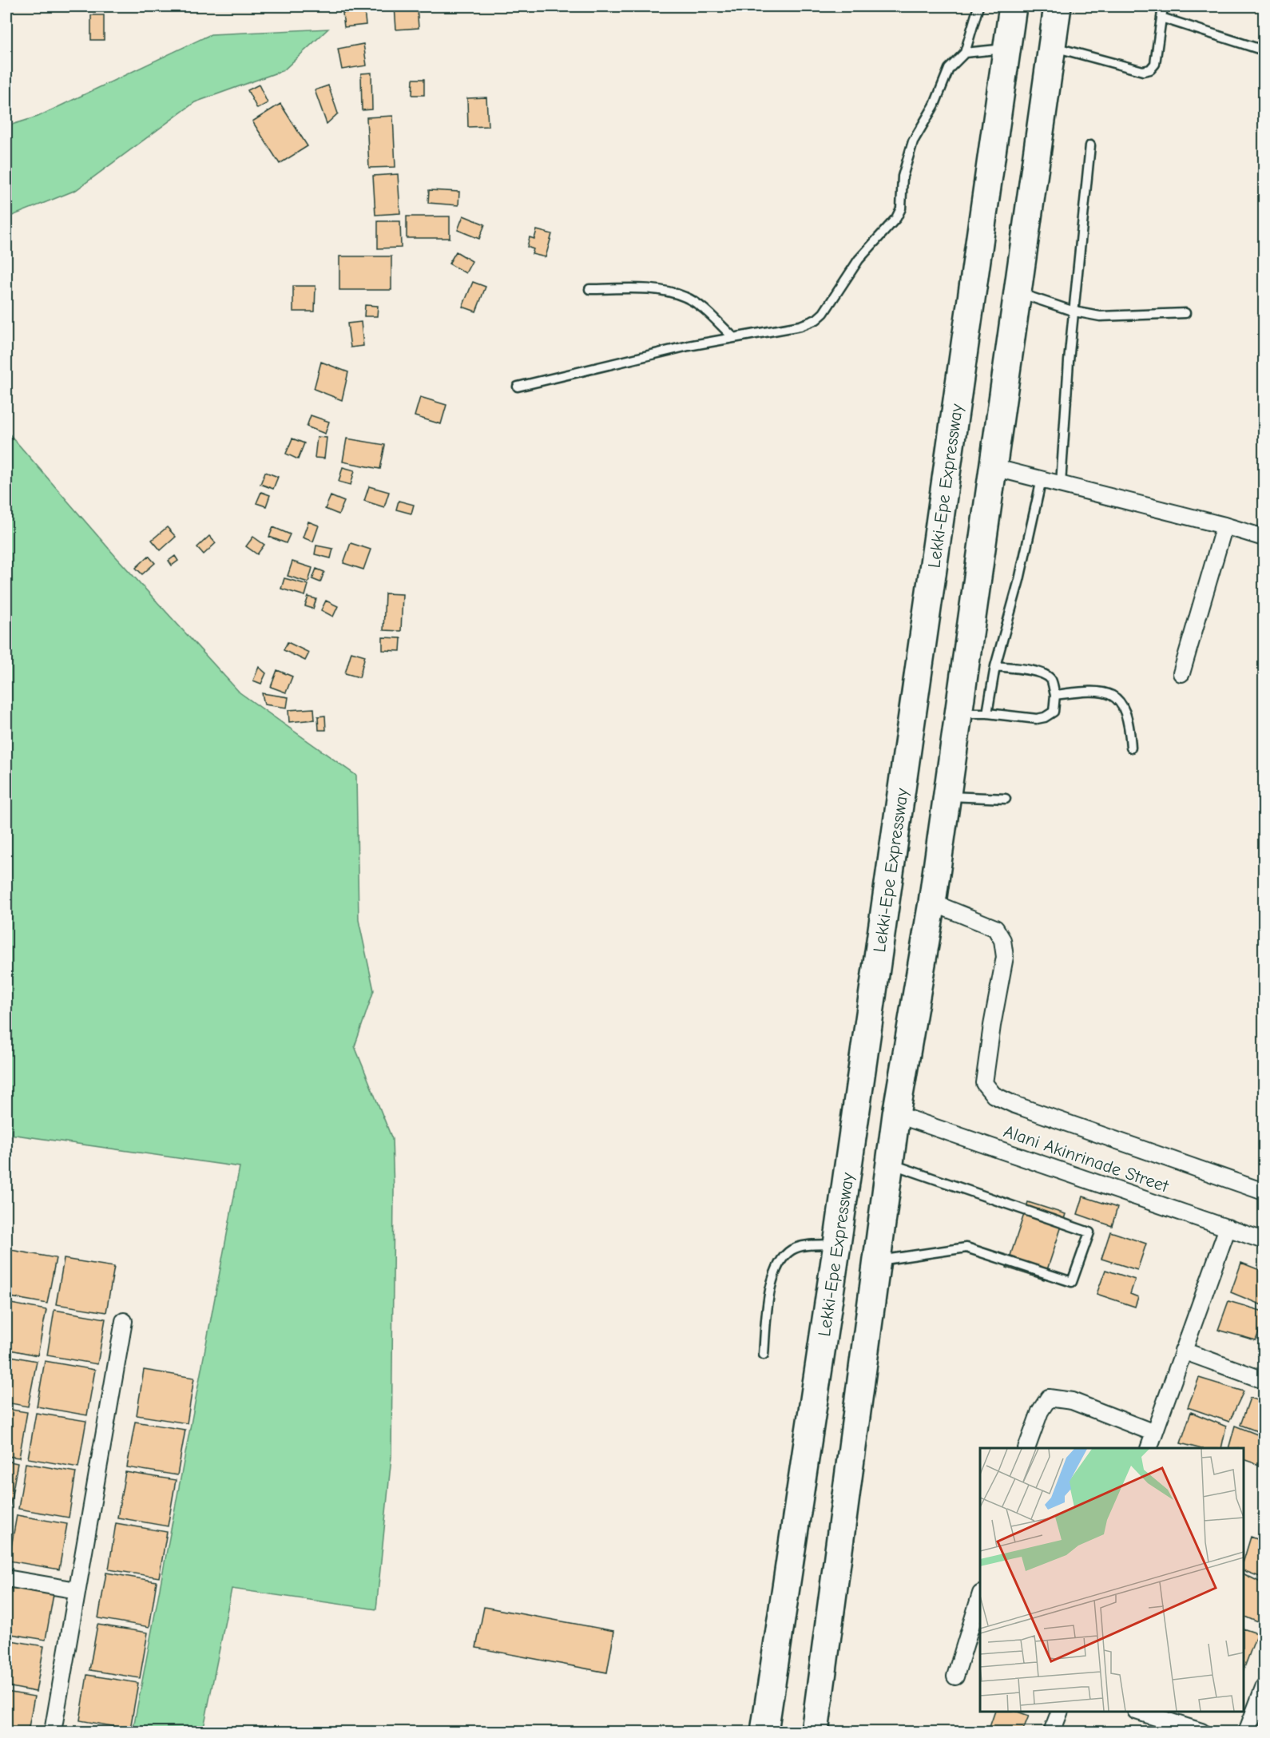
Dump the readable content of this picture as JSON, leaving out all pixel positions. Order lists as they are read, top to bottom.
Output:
{
  "streets": {
    "highway": ["Lekki-Epe Expressway"],
    "street": ["Alani Akinrinade Street"]
  }
}
